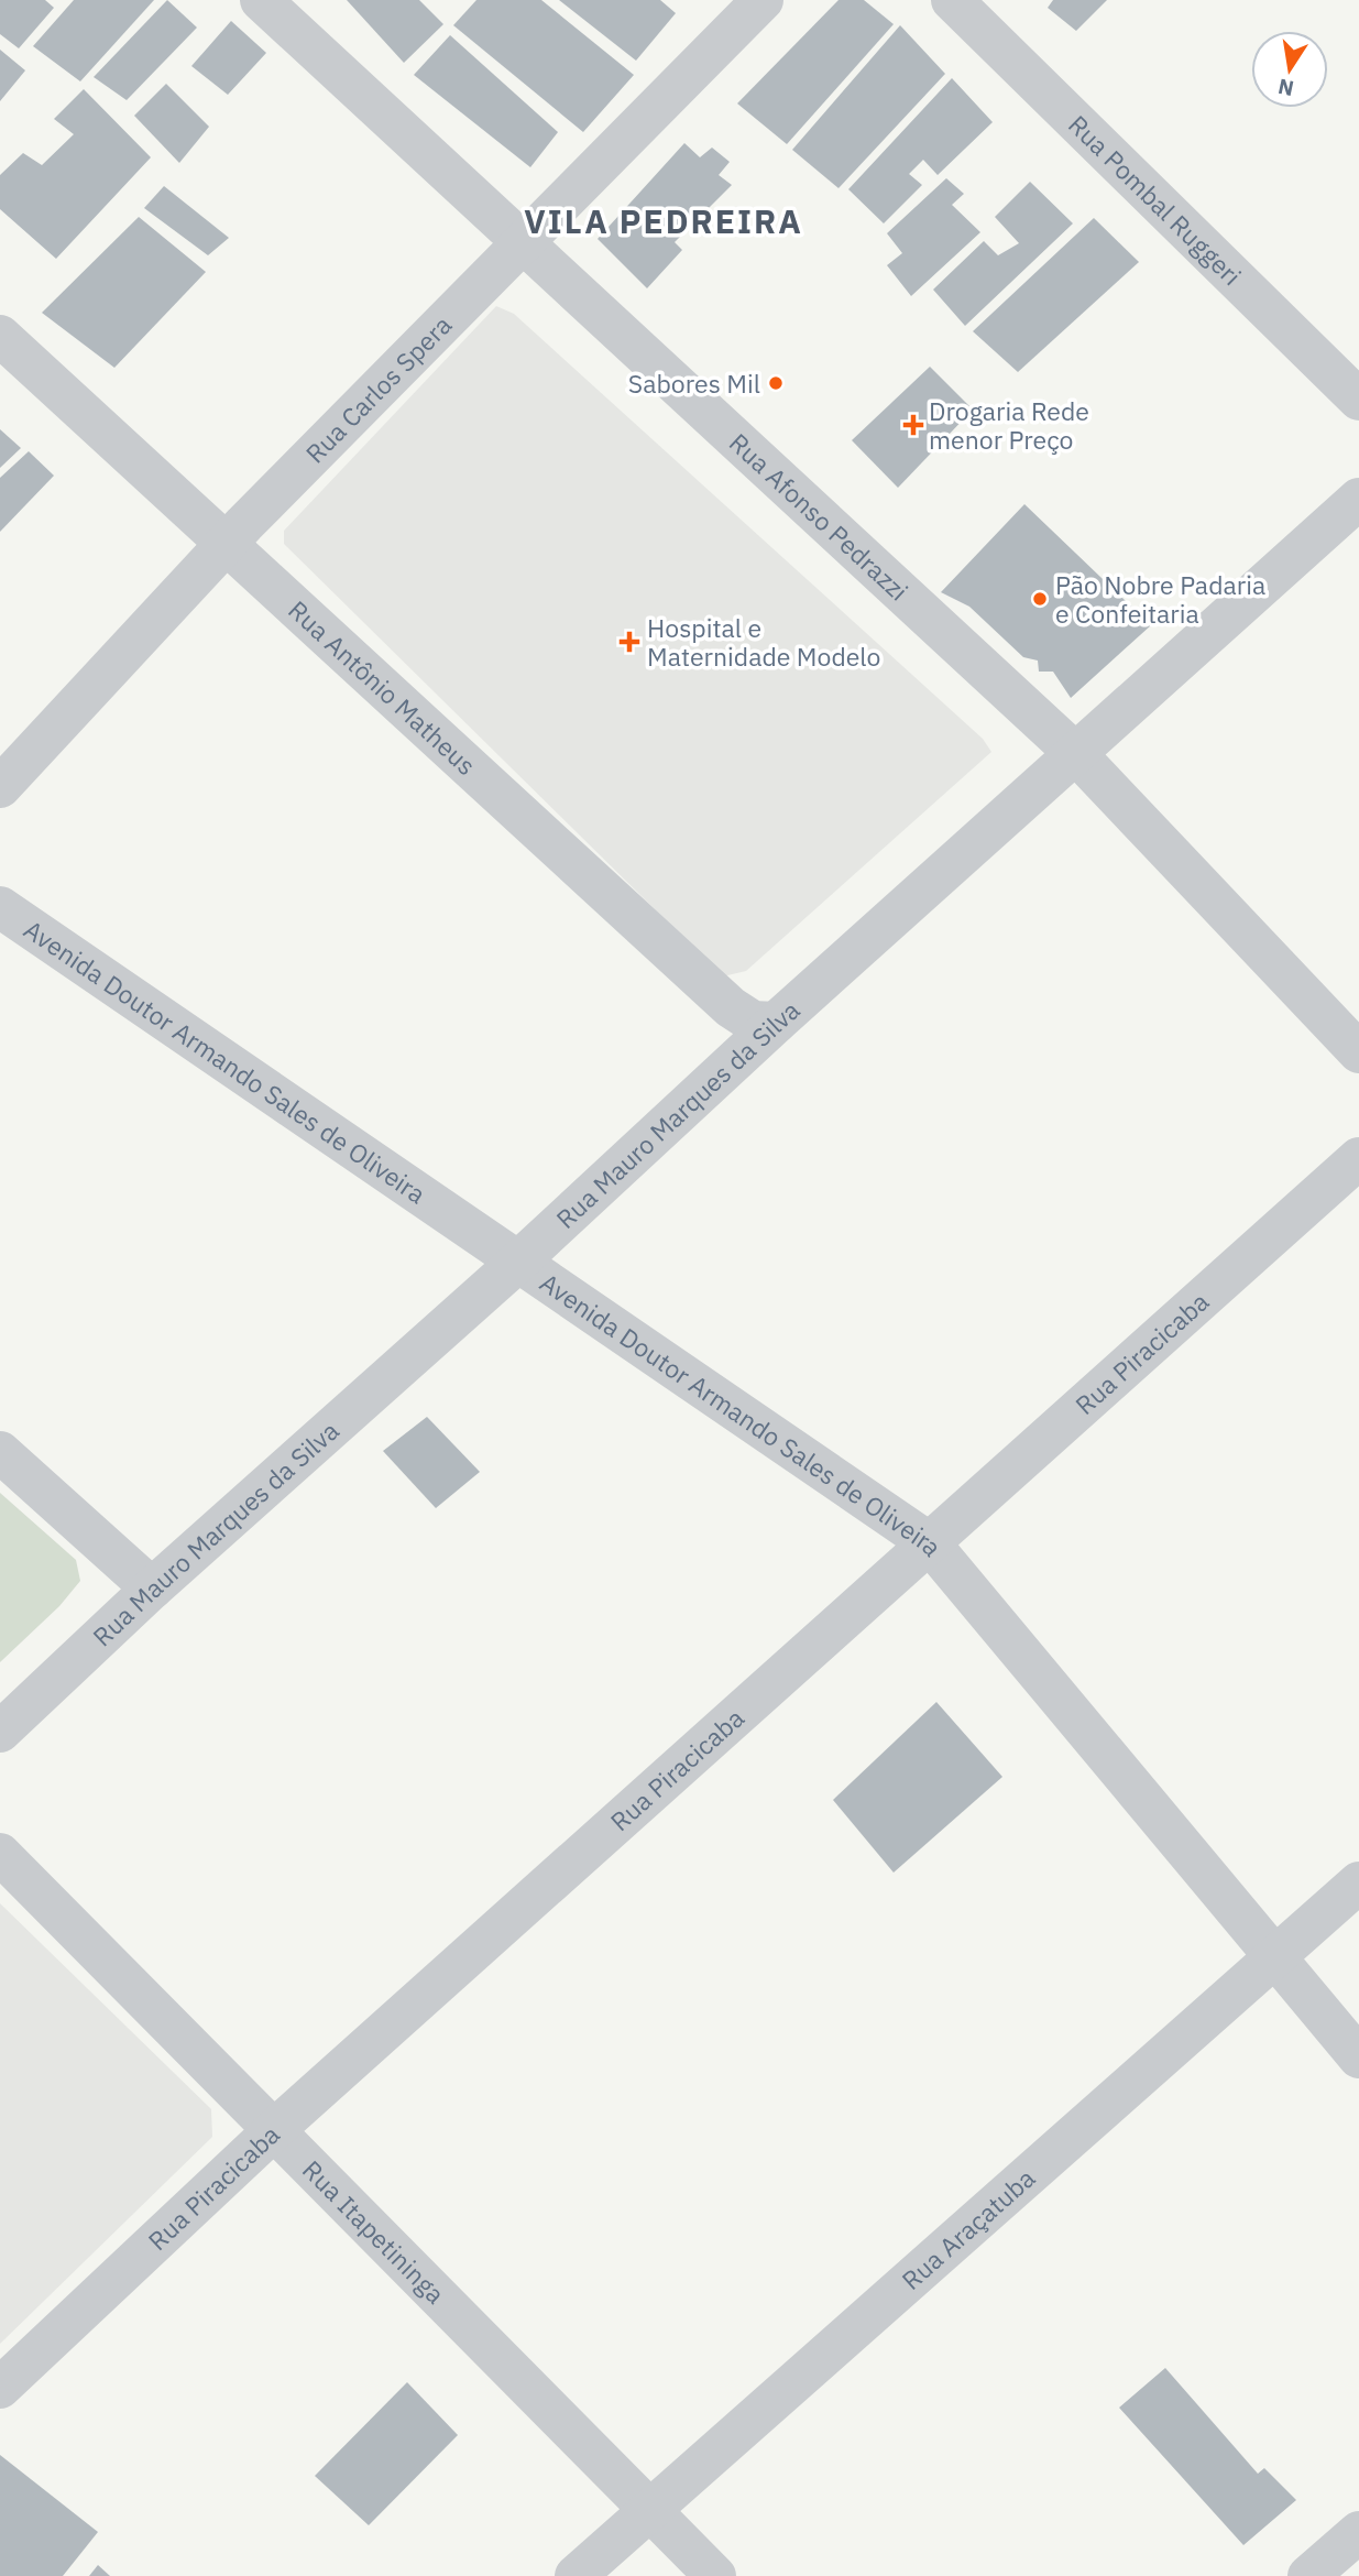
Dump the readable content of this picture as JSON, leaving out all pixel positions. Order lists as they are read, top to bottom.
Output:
{
  "streets": {
    "street": [
      "Rua Pombal Ruggeri",
      "Rua Carlos Spera",
      "Rua Afonso Pedrazzi",
      "Rua Antônio Matheus",
      "Avenida Doutor Armando Sales de Oliveira",
      "Rua Mauro Marques da Silva",
      "Rua Piracicaba",
      "Rua Araçatuba",
      "Rua Itapetininga"
    ]
  },
  "crossings": [
    ["Rua Carlos Spera", "Rua Afonso Pedrazzi"],
    ["Rua Carlos Spera", "Rua Antônio Matheus"],
    ["Rua Afonso Pedrazzi", "Rua Mauro Marques da Silva"],
    ["Rua Antônio Matheus", "Rua Mauro Marques da Silva"],
    ["Avenida Doutor Armando Sales de Oliveira", "Rua Mauro Marques da Silva"],
    ["Avenida Doutor Armando Sales de Oliveira", "Rua Piracicaba"],
    ["Avenida Doutor Armando Sales de Oliveira", "Rua Araçatuba"],
    ["Rua Piracicaba", "Rua Itapetininga"],
    ["Rua Araçatuba", "Rua Itapetininga"]
  ],
  "districts": ["VILA PEDREIRA"],
  "places": {
    "other": ["Sabores Mil", "Pão Nobre Padaria e Confeitaria"],
    "health": ["Drogaria Rede menor Preço", "Hospital e Maternidade Modelo"]
  },
  "north": "bottom"
}
